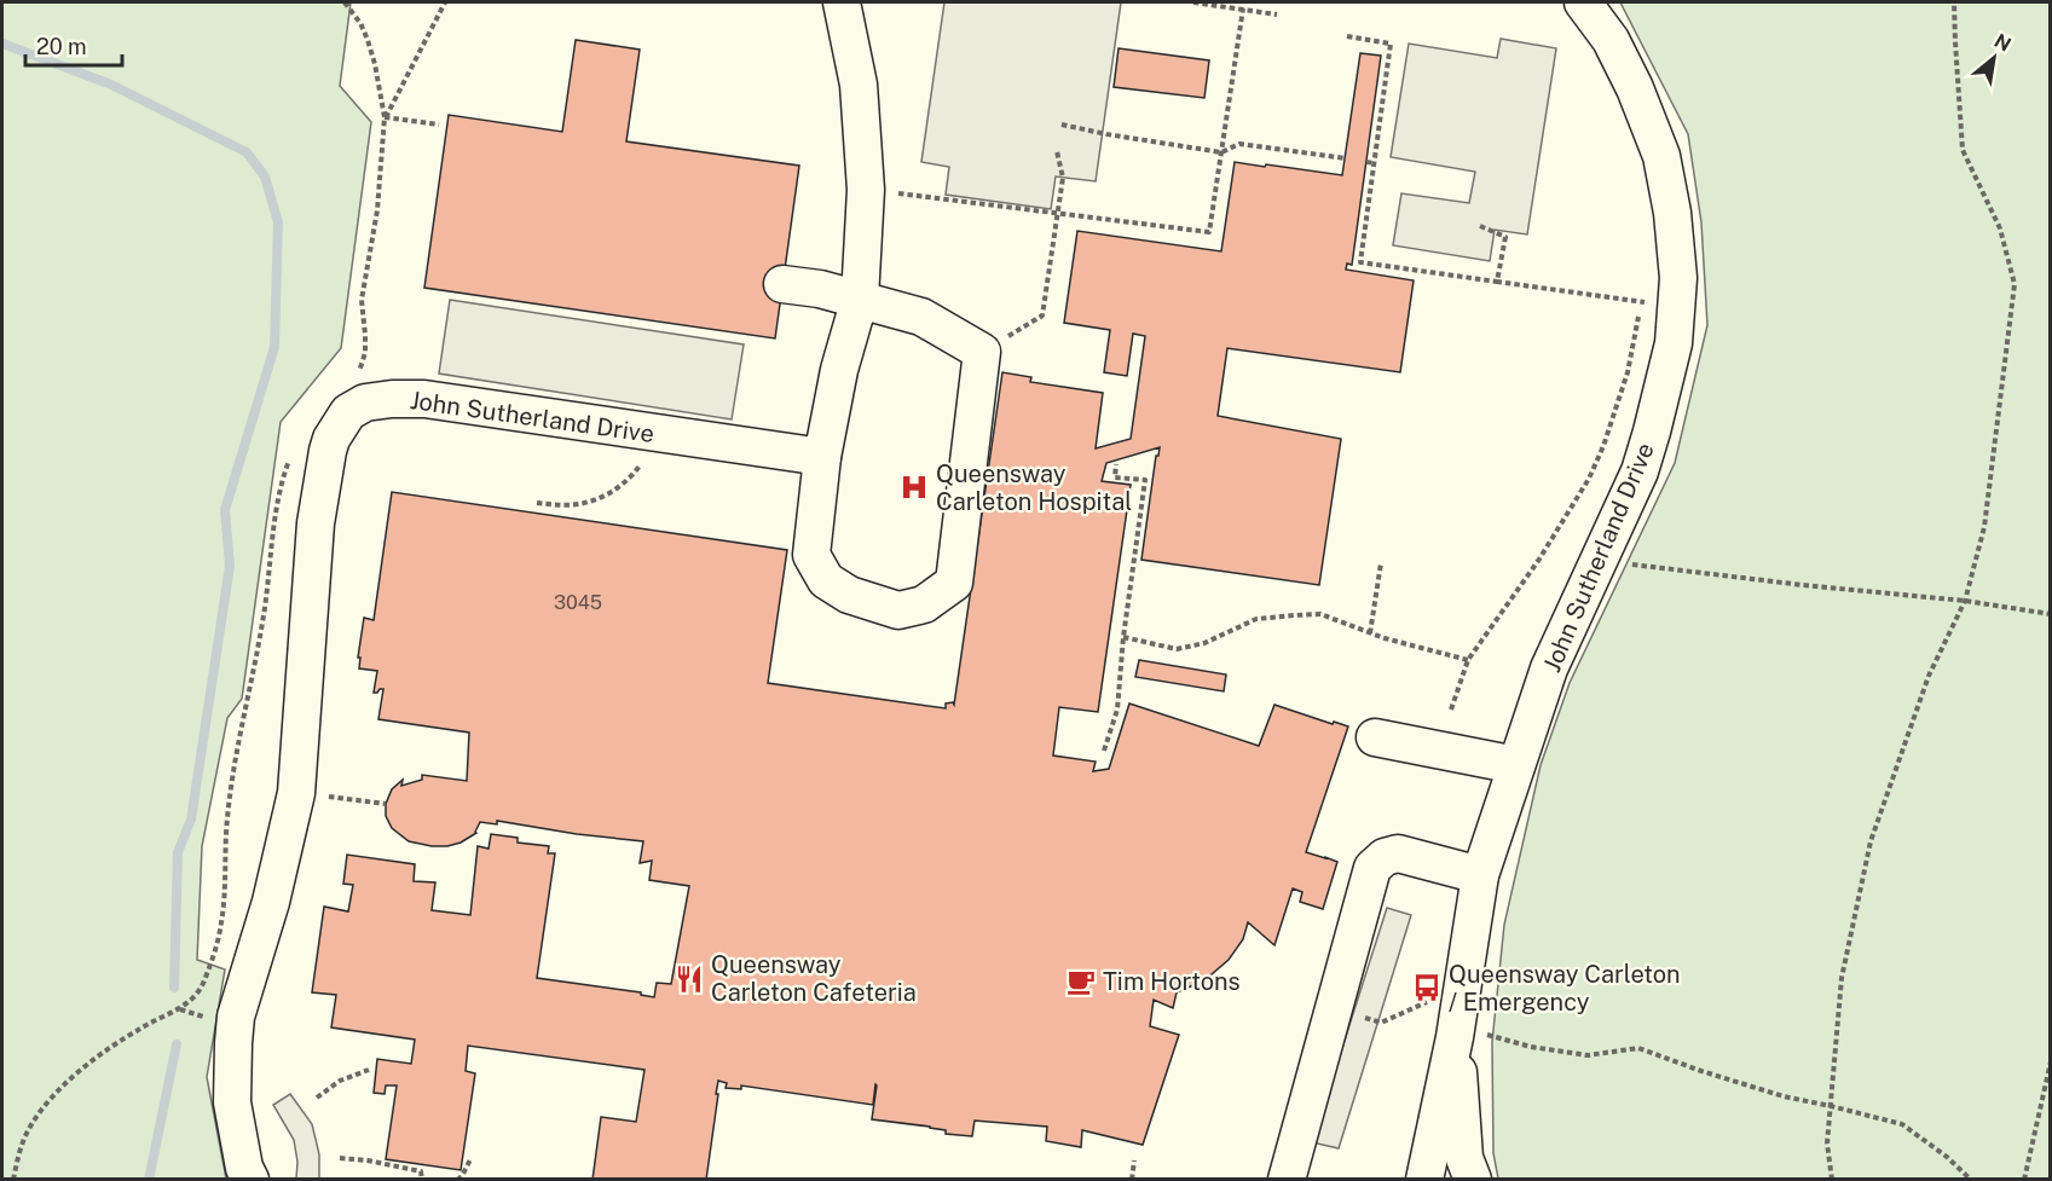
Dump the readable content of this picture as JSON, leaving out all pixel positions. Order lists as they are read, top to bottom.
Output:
{
  "streets": {
    "street": ["John Sutherland Drive"]
  },
  "places": {
    "hospital": ["Queensway Carleton Hospital"],
    "restaurant": ["Queensway Carleton Cafeteria"],
    "cafe": ["Tim Hortons"],
    "bus stop": ["Queensway Carleton / Emergency"]
  },
  "house_numbers": ["3045"],
  "scale_bar": "20 m",
  "north": "top right"
}
